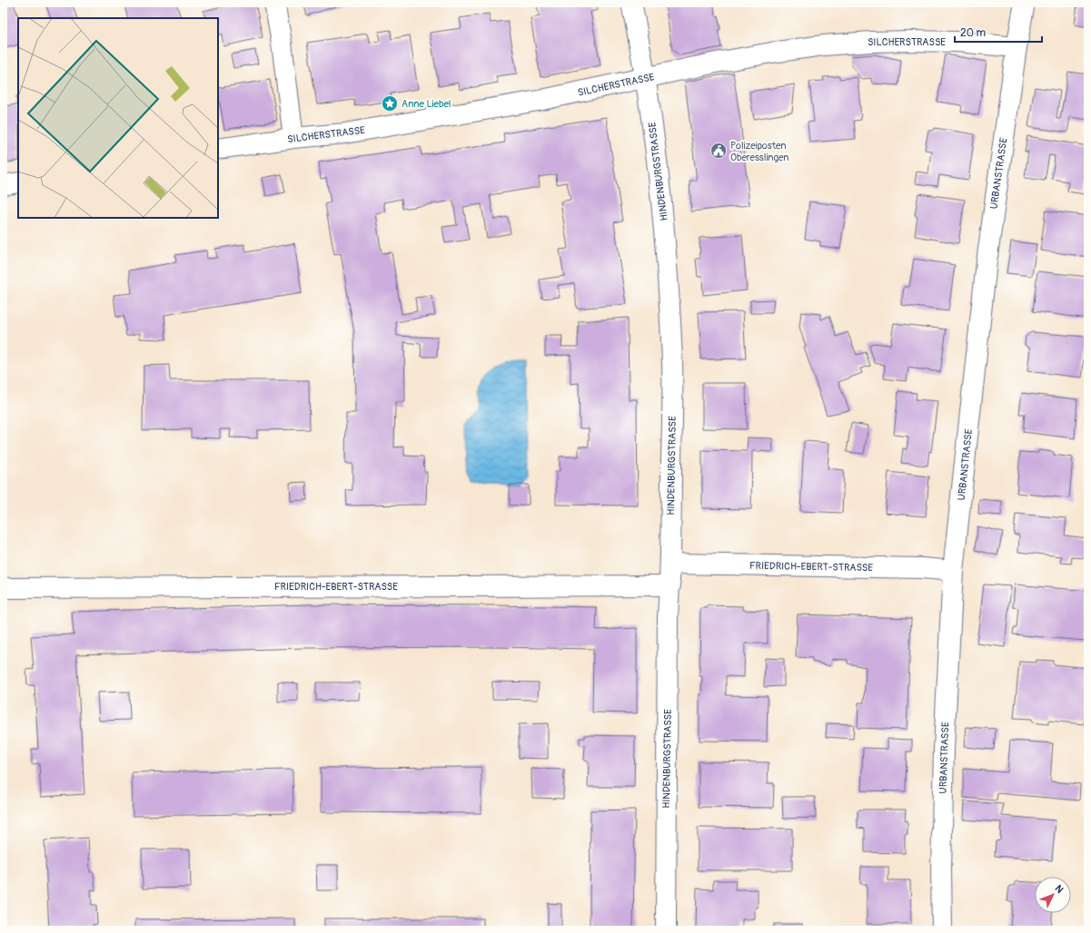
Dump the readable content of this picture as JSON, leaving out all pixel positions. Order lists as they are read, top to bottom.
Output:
{
  "streets": {
    "street": [
      "SILCHERSTRASSE",
      "HINDENBURGSTRASSE",
      "URBANSTRASSE",
      "FRIEDRICH-EBERT-STRASSE"
    ]
  },
  "crossings": [
    ["SILCHERSTRASSE", "HINDENBURGSTRASSE"],
    ["SILCHERSTRASSE", "URBANSTRASSE"],
    ["HINDENBURGSTRASSE", "FRIEDRICH-EBERT-STRASSE"],
    ["URBANSTRASSE", "FRIEDRICH-EBERT-STRASSE"]
  ],
  "places": {
    "place": ["Anne Liebel"],
    "public building": ["Polizeiposten Oberesslingen"]
  },
  "scale_bar": "20 m",
  "north": "top right"
}
